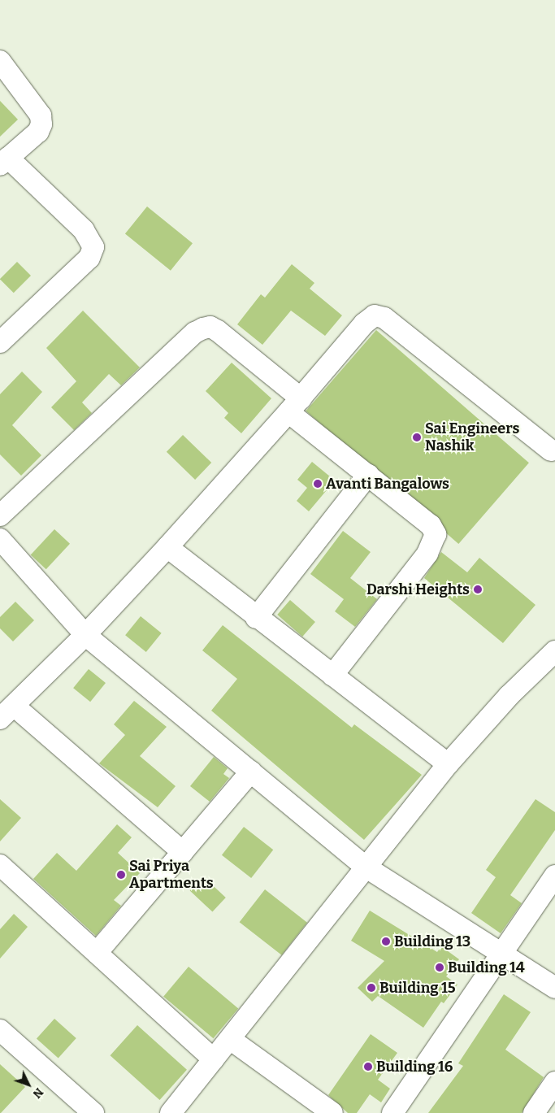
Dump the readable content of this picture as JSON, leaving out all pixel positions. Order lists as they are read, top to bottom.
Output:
{
  "places": [
    "Sai Engineers Nashik",
    "Avanti Bangalows",
    "Darshi Heights",
    "Sai Priya Apartments",
    "Building 13",
    "Building 14",
    "Building 15",
    "Building 16"
  ],
  "north": "bottom right"
}
